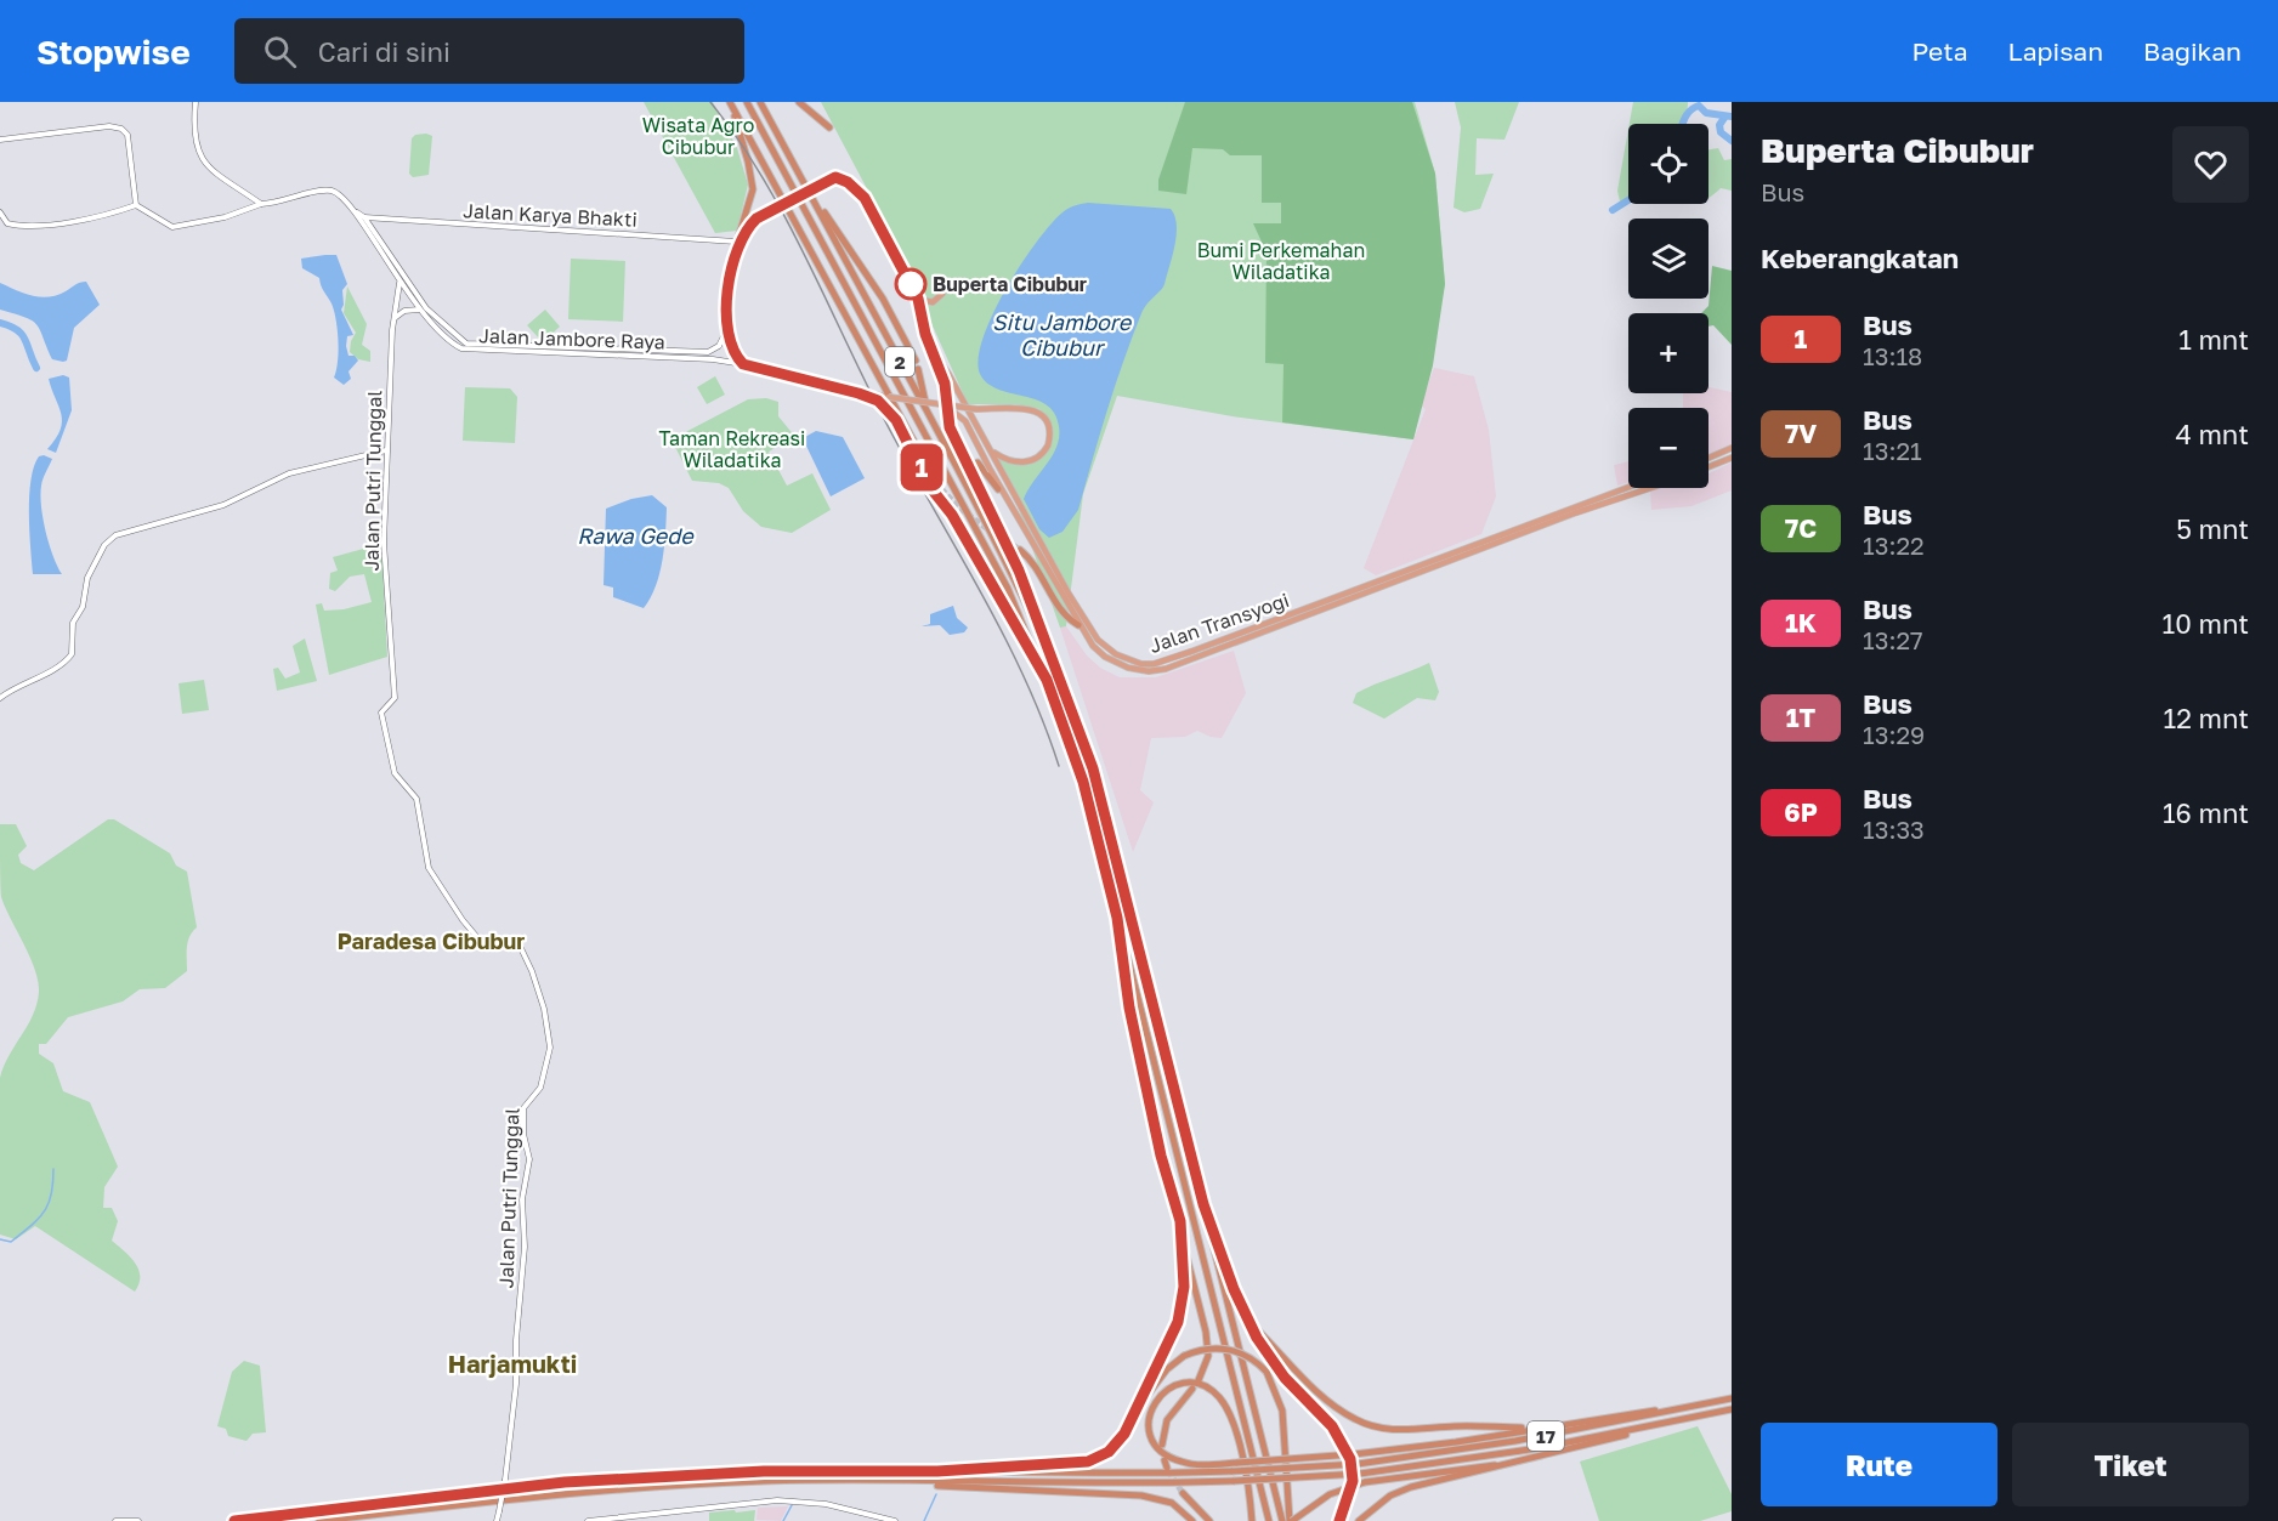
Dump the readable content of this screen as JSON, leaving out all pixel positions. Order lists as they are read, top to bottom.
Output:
{
  "streets": {
    "highway": [
      "Jalan Jambore Raya",
      "2",
      "Jalan Transyogi",
      "17"
    ],
    "street": ["Jalan Karya Bhakti", "Jalan Putri Tunggal"]
  },
  "crossings": [
    ["Jalan Jambore Raya", "Jalan Putri Tunggal"],
    ["Jalan Jambore Raya", "Jalan Transyogi"]
  ],
  "districts": ["Paradesa Cibubur", "Harjamukti"],
  "water": ["Situ Jambore Cibubur", "Rawa Gede"],
  "parks": ["Wisata Agro Cibubur", "Bumi Perkemahan Wiladatika", "Taman Rekreasi Wiladatika"],
  "places": ["Buperta Cibubur"],
  "lines": ["bus line 1"],
  "page": {
    "header": "Stopwise",
    "search": "Cari di sini",
    "nav": ["Peta", "Lapisan", "Bagikan"],
    "on_map": "1",
    "heading": [
      ["Buperta Cibubur", "Bus"],
      "Keberangkatan"
    ],
    "map_buttons": ["+", "−"],
    "list": [
      {
        "mark": "1",
        "name": "Bus",
        "note": "13:18",
        "value": "1 mnt"
      },
      {
        "mark": "7V",
        "name": "Bus",
        "note": "13:21",
        "value": "4 mnt"
      },
      {
        "mark": "7C",
        "name": "Bus",
        "note": "13:22",
        "value": "5 mnt"
      },
      {
        "mark": "1K",
        "name": "Bus",
        "note": "13:27",
        "value": "10 mnt"
      },
      {
        "mark": "1T",
        "name": "Bus",
        "note": "13:29",
        "value": "12 mnt"
      },
      {
        "mark": "6P",
        "name": "Bus",
        "note": "13:33",
        "value": "16 mnt"
      }
    ],
    "buttons": ["Rute", "Tiket"]
  }
}
